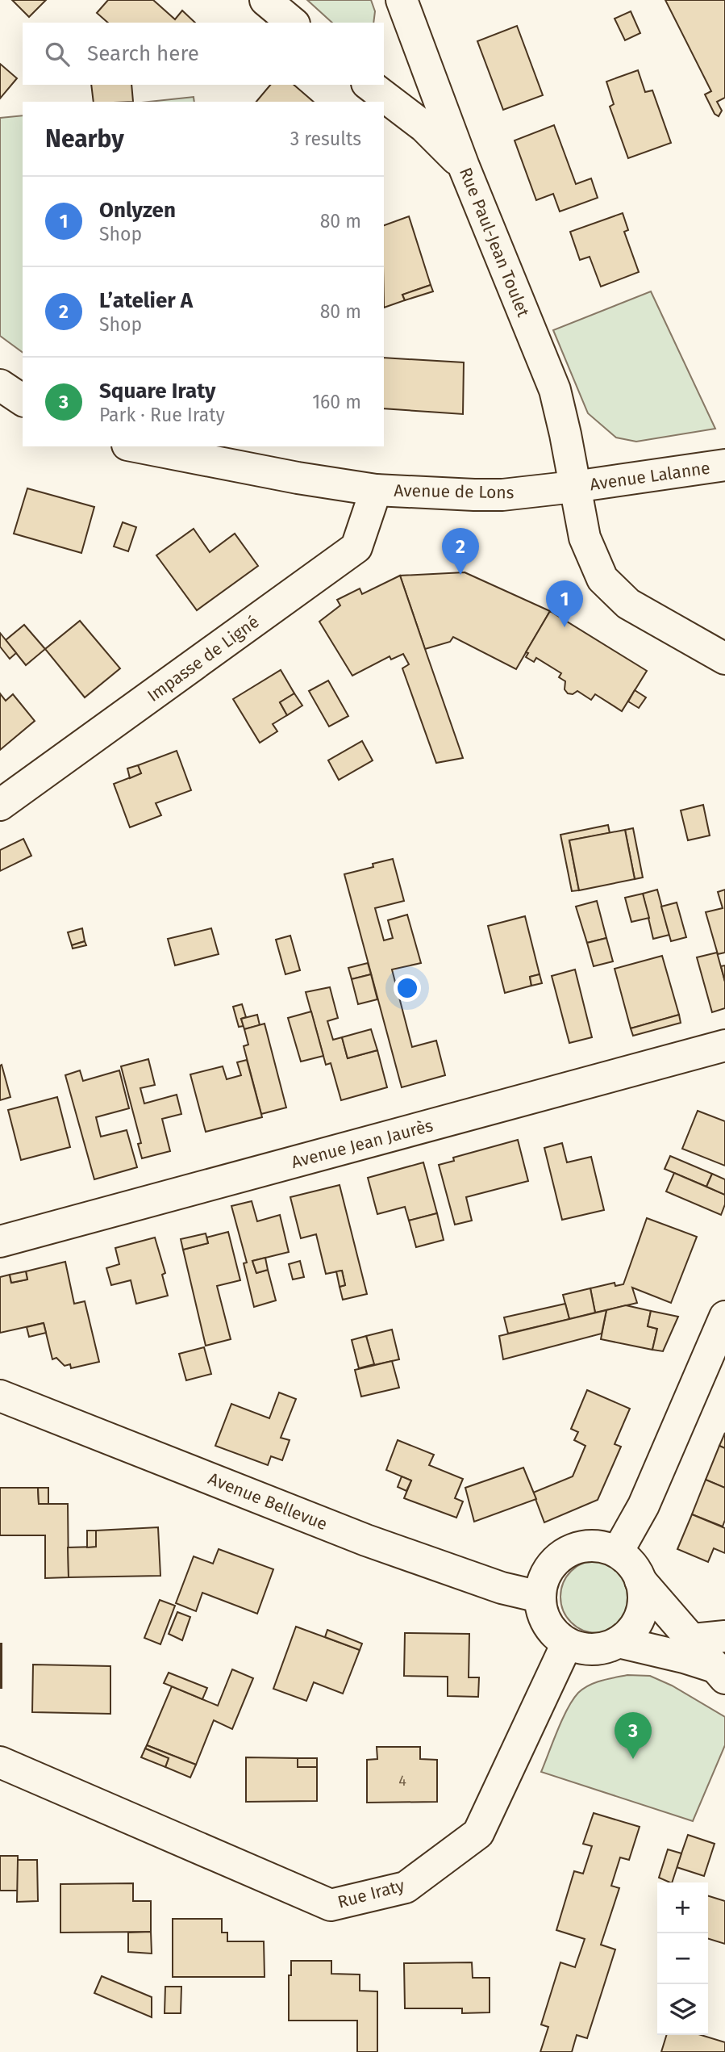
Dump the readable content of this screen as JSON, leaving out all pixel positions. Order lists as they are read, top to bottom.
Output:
{
  "streets": {
    "street": [
      "Rue Paul-Jean Toulet",
      "Avenue Lalanne",
      "Avenue de Lons",
      "Impasse de Ligné",
      "Avenue Jean Jaurès",
      "Avenue Bellevue",
      "Rue Iraty"
    ]
  },
  "crossings": [
    ["Rue Paul-Jean Toulet", "Avenue Lalanne"],
    ["Rue Paul-Jean Toulet", "Avenue de Lons"],
    ["Avenue Lalanne", "Avenue de Lons"],
    ["Avenue de Lons", "Impasse de Ligné"],
    ["Avenue Bellevue", "Rue Iraty"]
  ],
  "house_numbers": ["4"],
  "page": {
    "search": "Search here",
    "heading": ["Nearby", "3 results"],
    "list": [
      {
        "mark": "1",
        "name": "Onlyzen",
        "note": "Shop",
        "value": "80 m"
      },
      {
        "mark": "2",
        "name": "L’atelier A",
        "note": "Shop",
        "value": "80 m"
      },
      {
        "mark": "3",
        "name": "Square Iraty",
        "note": "Park · Rue Iraty",
        "value": "160 m"
      }
    ],
    "pins": ["2", "1", "3"],
    "map_buttons": ["+", "−"]
  }
}
